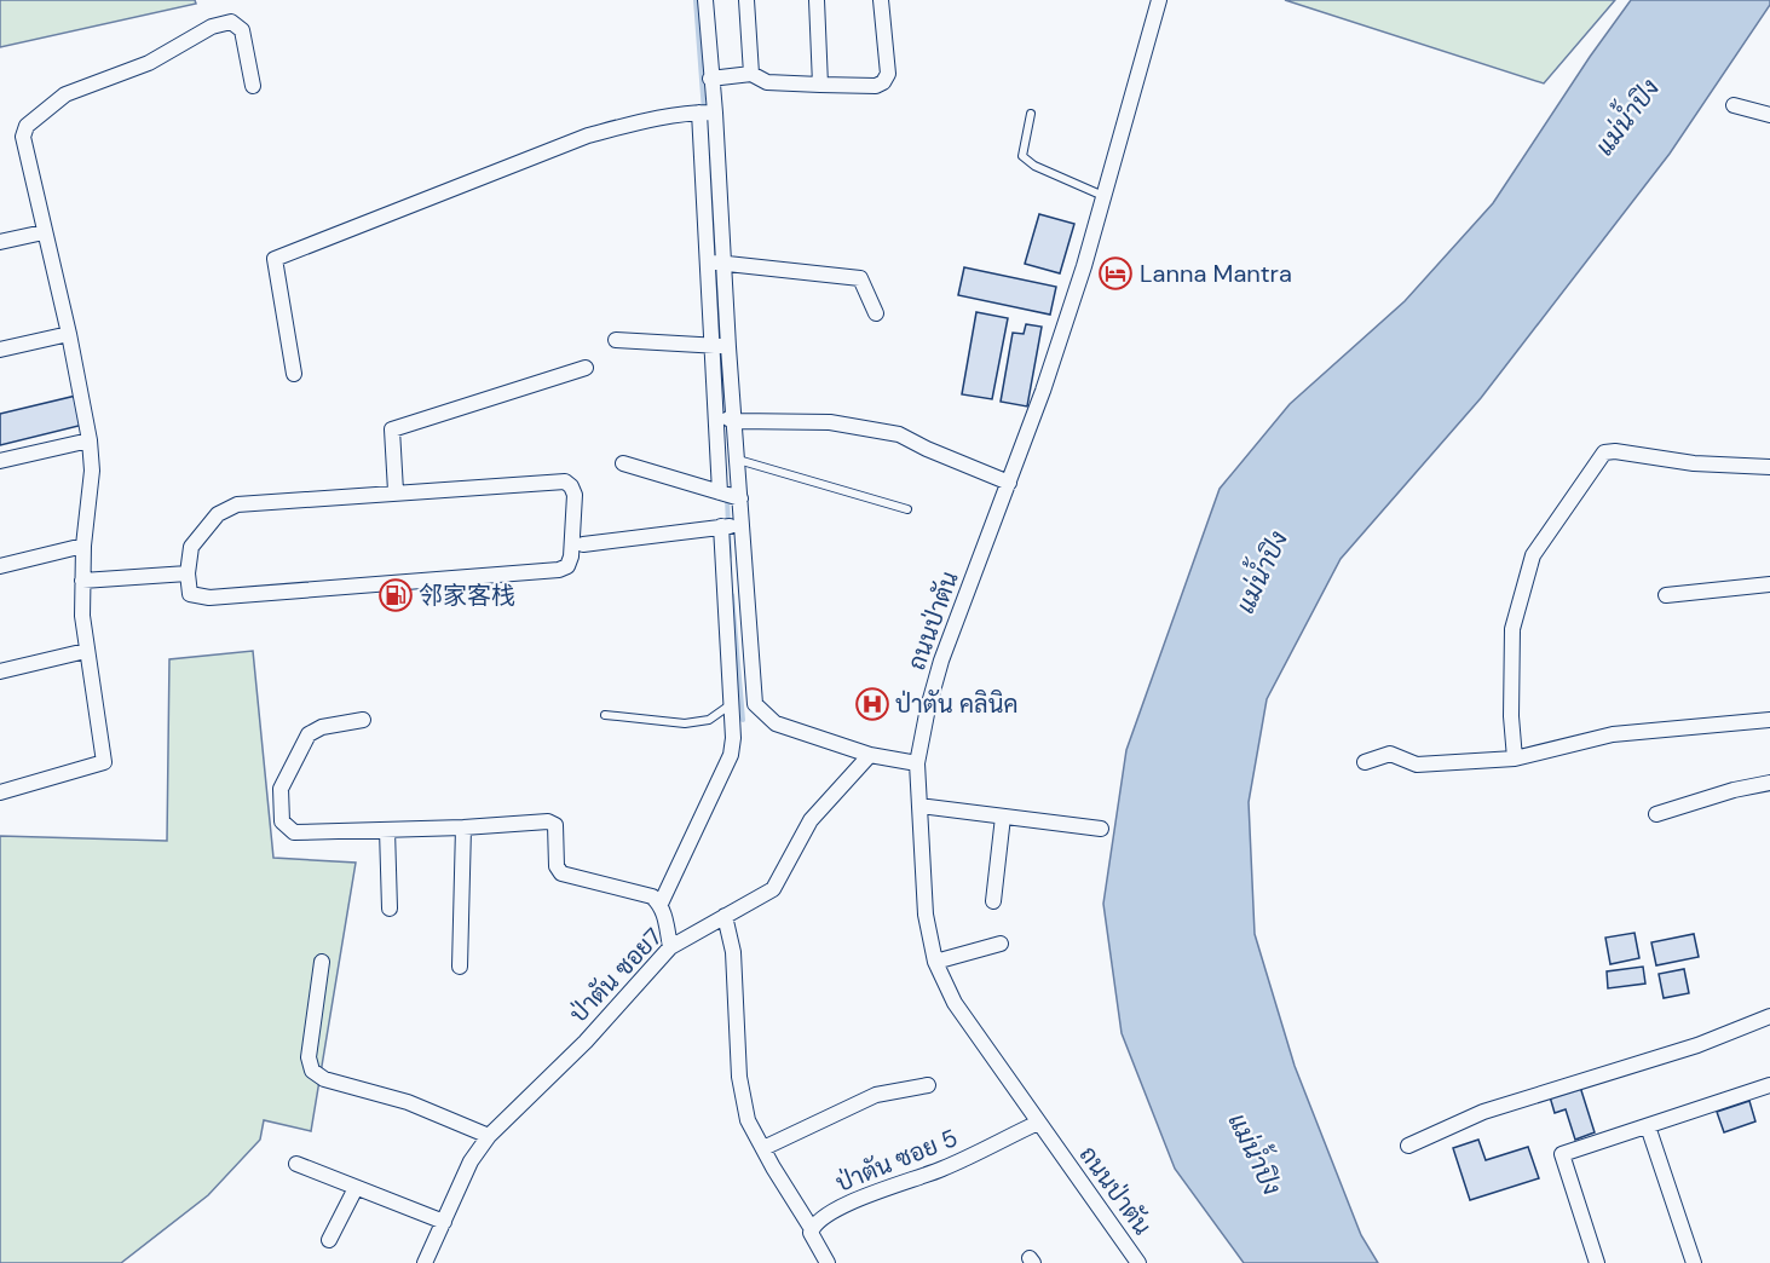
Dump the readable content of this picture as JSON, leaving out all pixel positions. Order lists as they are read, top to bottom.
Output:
{
  "streets": {
    "street": ["ถนนป่าตัน", "ป่าตัน ซอย7", "ป่าตัน ซอย 5"]
  },
  "crossings": [
    ["ถนนป่าตัน", "ป่าตัน ซอย 5"]
  ],
  "water": ["แม่น้ำปิง"],
  "places": {
    "hotel": ["Lanna Mantra"],
    "fuel station": ["邻家客栈"],
    "hospital": ["ป่าตัน คลินิค"]
  }
}
